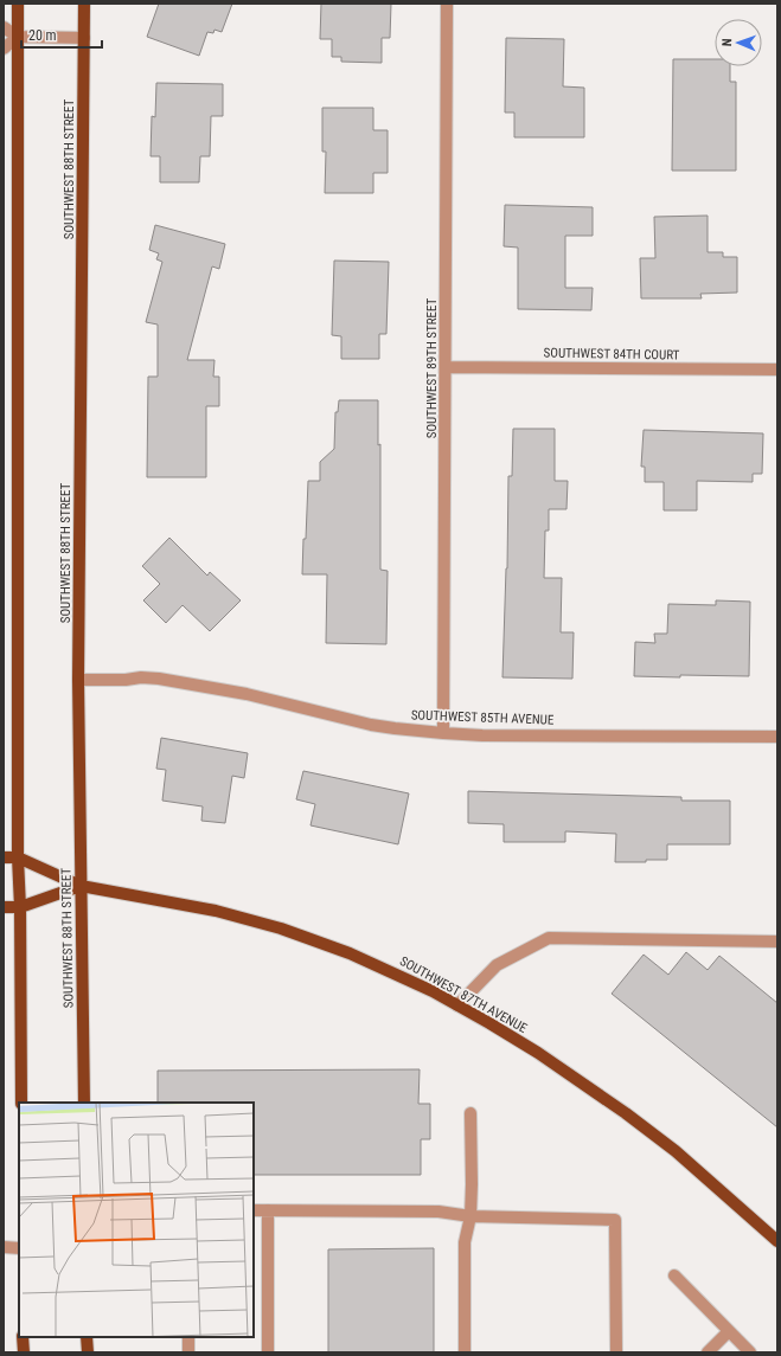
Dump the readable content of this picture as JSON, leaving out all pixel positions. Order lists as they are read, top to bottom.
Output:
{
  "streets": {
    "main road": ["SOUTHWEST 88TH STREET", "SOUTHWEST 87TH AVENUE"],
    "street": ["SOUTHWEST 84TH COURT", "SOUTHWEST 89TH STREET", "SOUTHWEST 85TH AVENUE"]
  },
  "crossings": [
    ["SOUTHWEST 88TH STREET", "SOUTHWEST 85TH AVENUE"],
    ["SOUTHWEST 88TH STREET", "SOUTHWEST 87TH AVENUE"],
    ["SOUTHWEST 84TH COURT", "SOUTHWEST 89TH STREET"],
    ["SOUTHWEST 89TH STREET", "SOUTHWEST 85TH AVENUE"]
  ],
  "scale_bar": "20 m",
  "north": "left"
}
